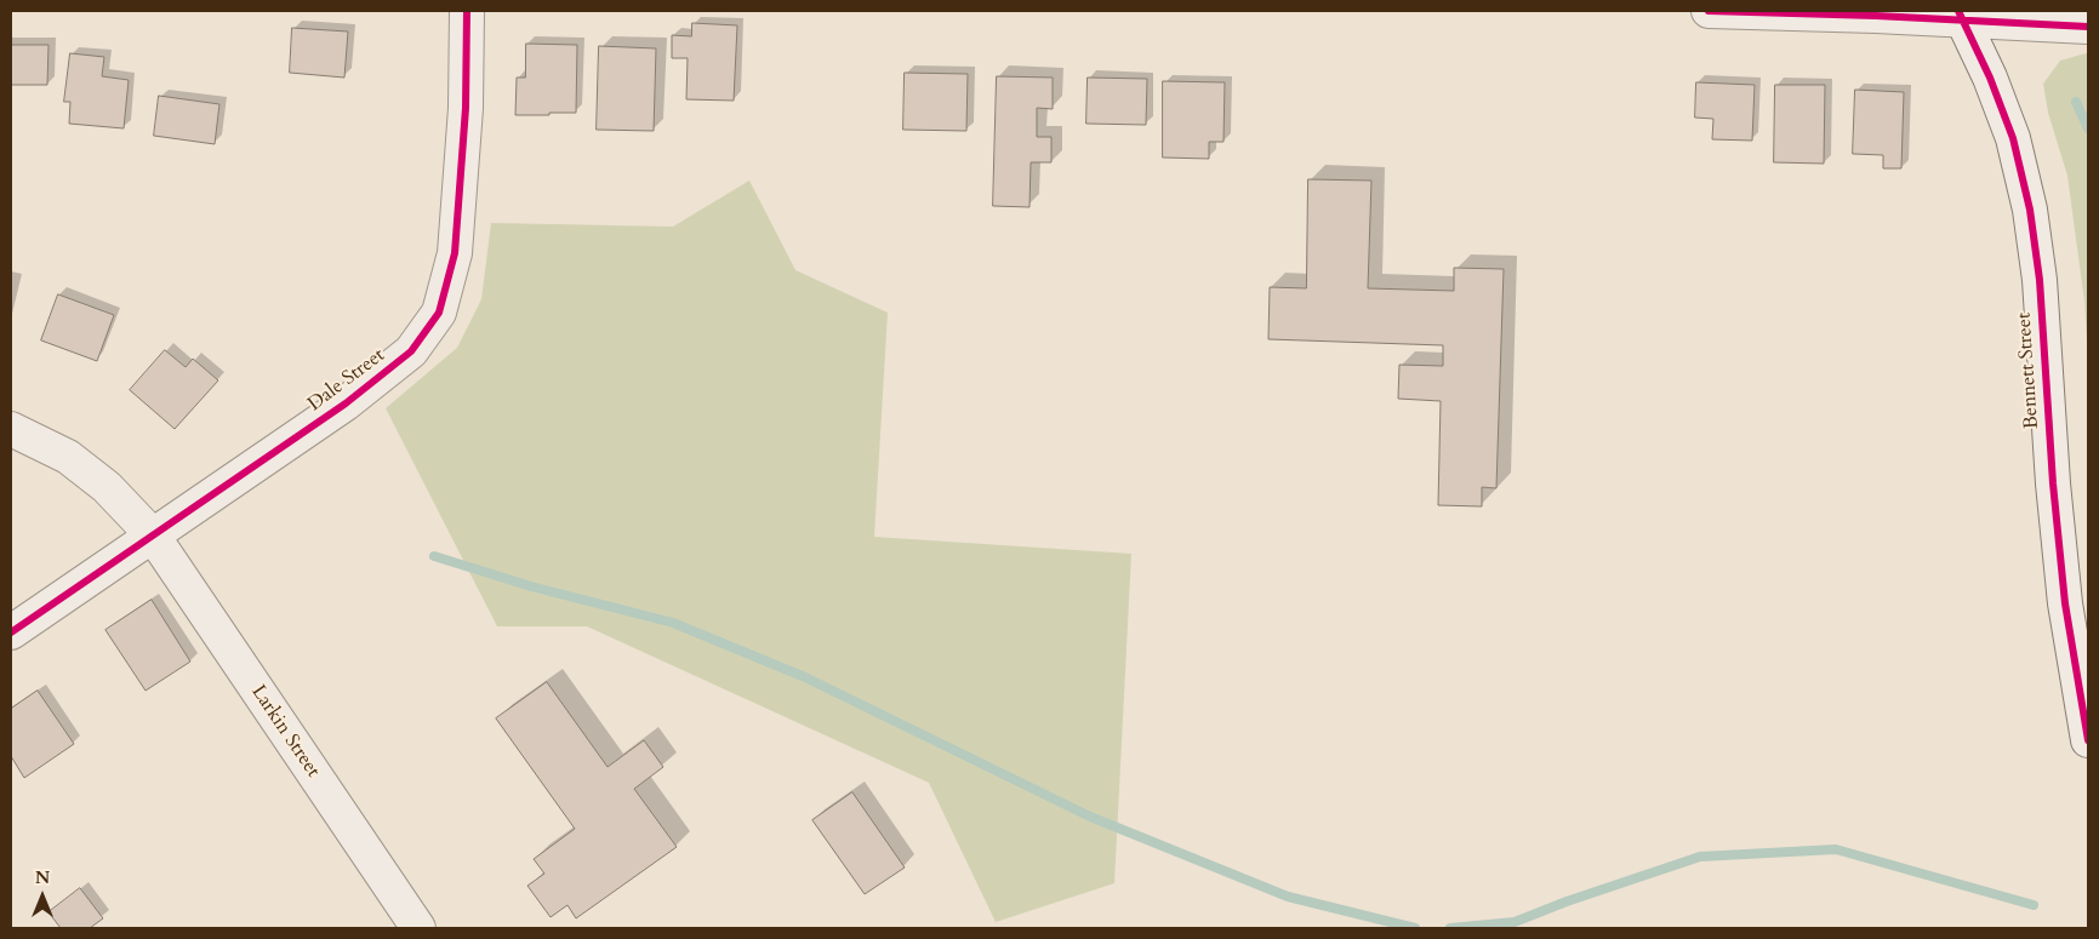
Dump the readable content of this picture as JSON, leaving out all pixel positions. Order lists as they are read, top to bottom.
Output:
{
  "streets": {
    "street": ["Bennett Street", "Dale Street", "Larkin Street"]
  },
  "crossings": [
    ["Dale Street", "Larkin Street"]
  ],
  "north": "top"
}
